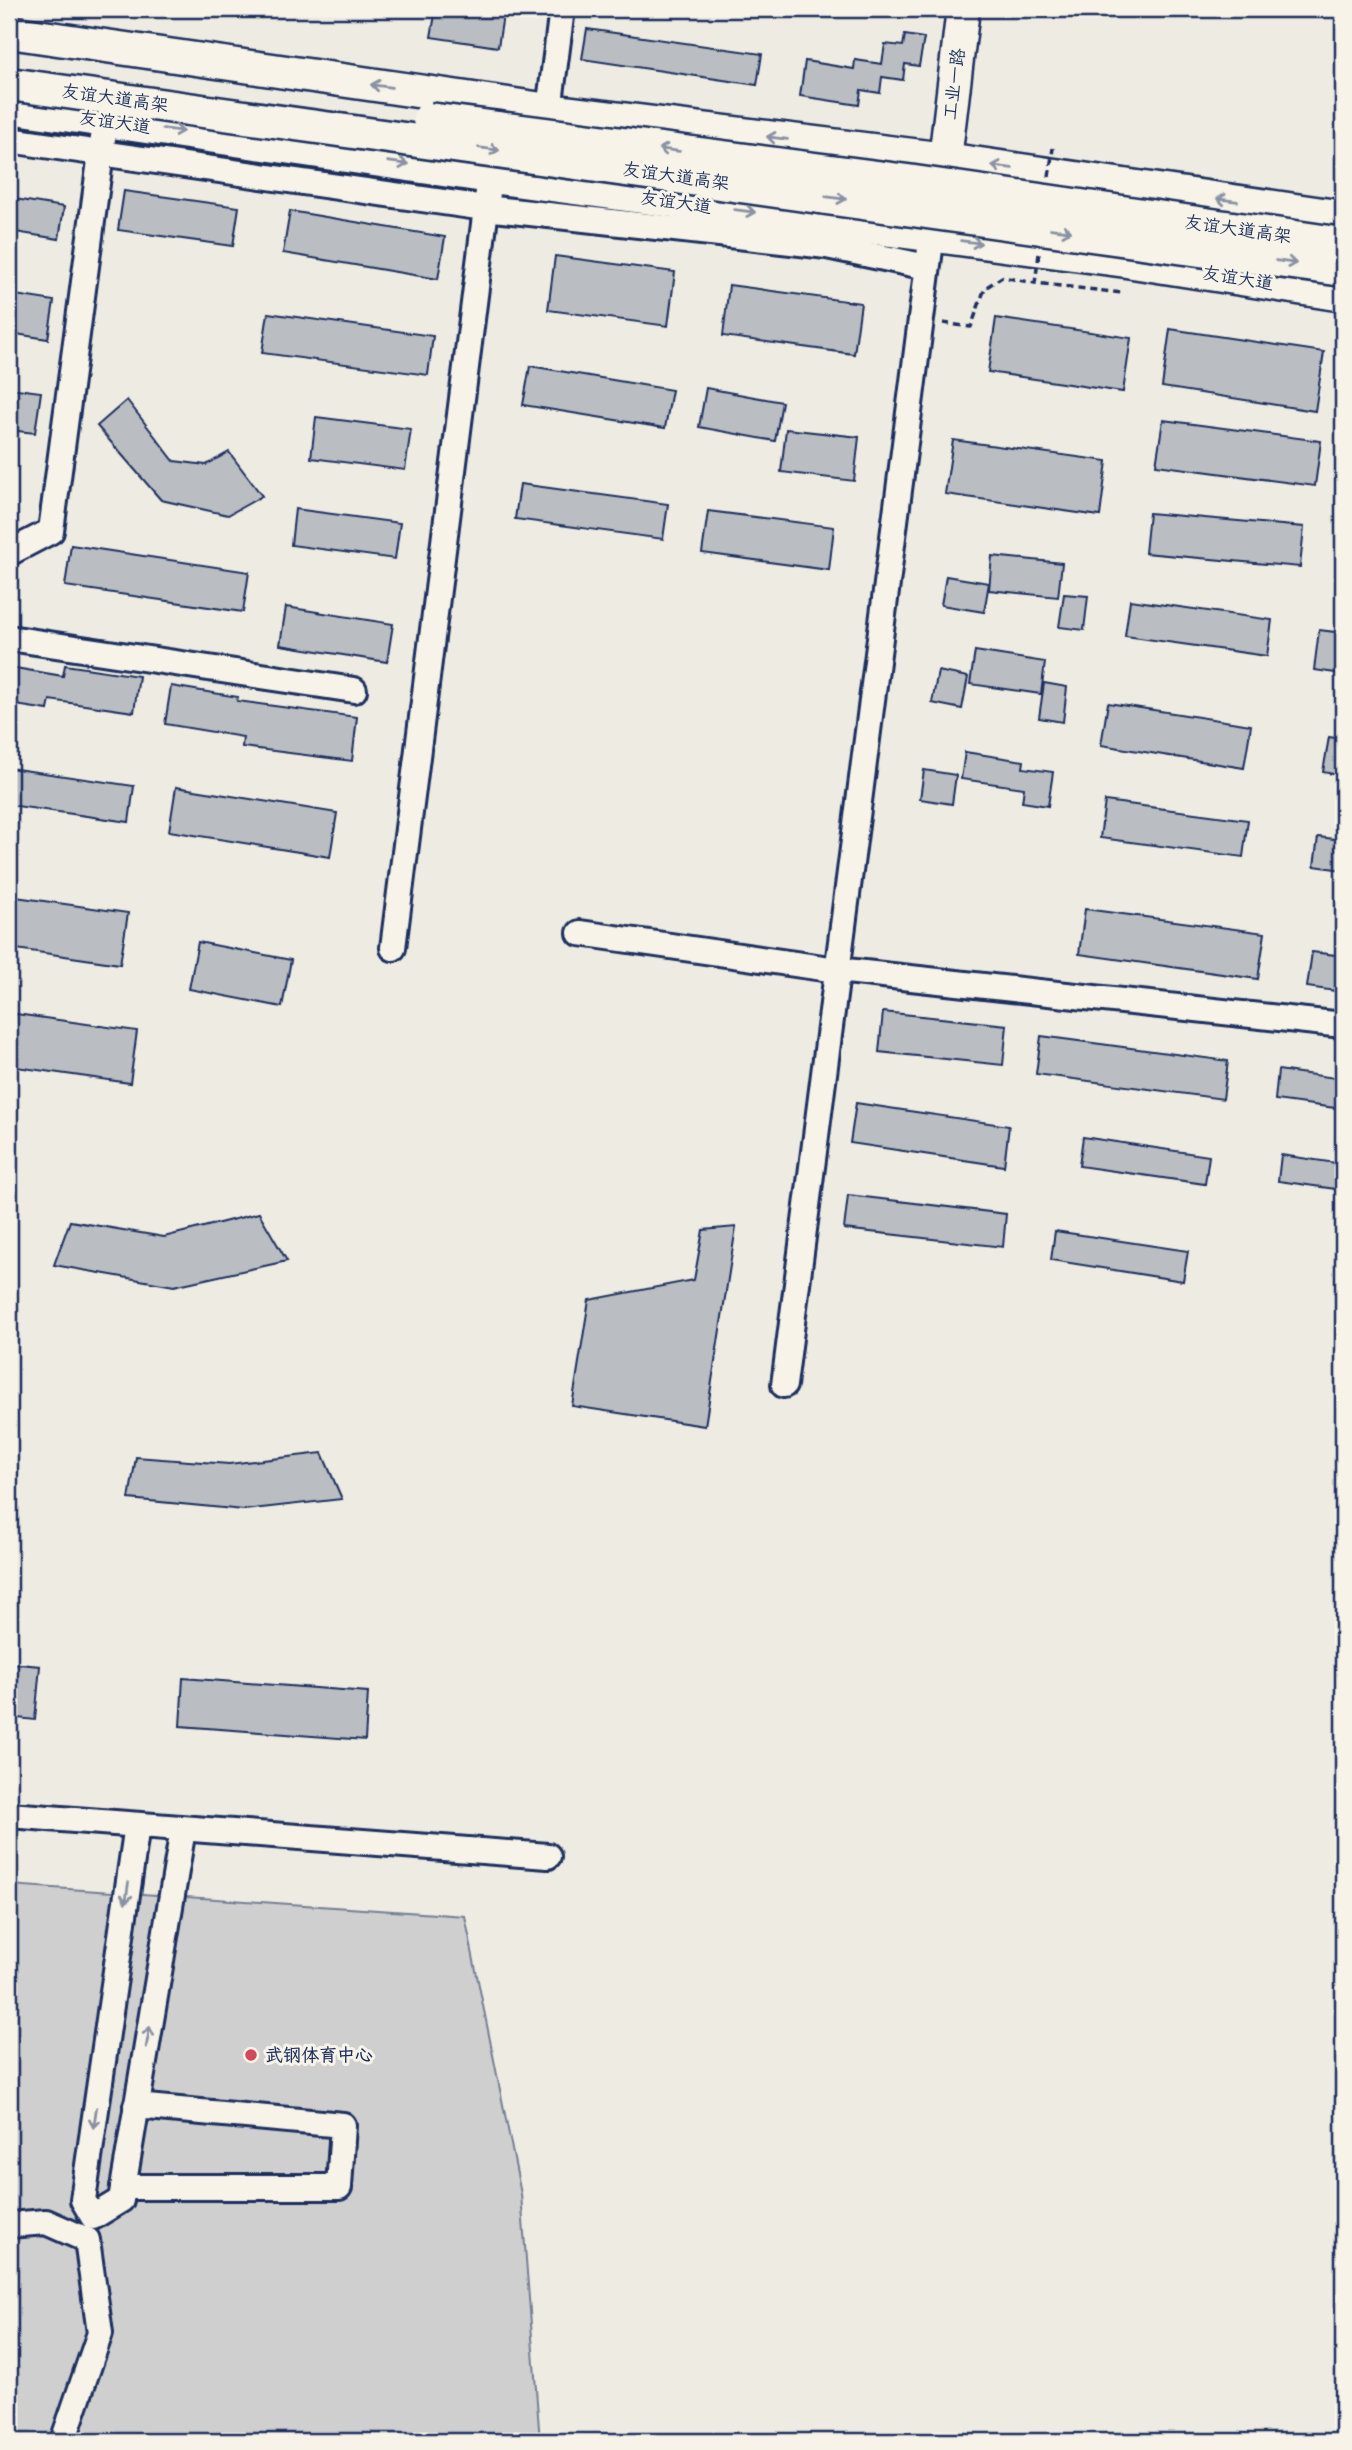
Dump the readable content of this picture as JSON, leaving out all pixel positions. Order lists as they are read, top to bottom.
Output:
{
  "streets": {
    "main road": ["工业一路", "友谊大道高架", "友谊大道"]
  },
  "places": ["武钢体育中心"]
}
